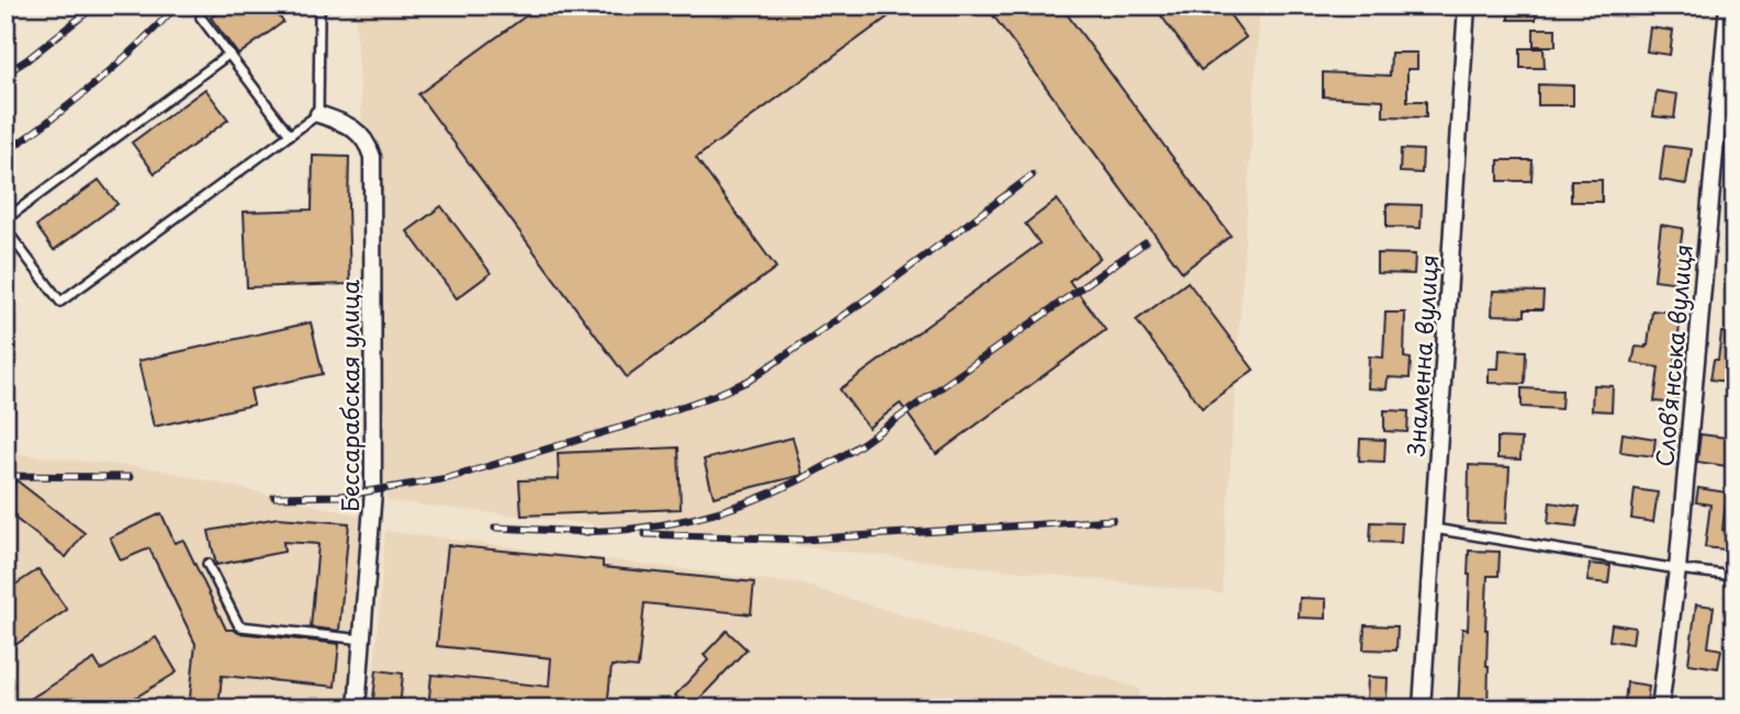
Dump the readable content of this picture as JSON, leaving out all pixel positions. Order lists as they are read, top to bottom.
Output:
{
  "streets": {
    "street": ["Знаменна вулиця", "Слов’янська вулиця", "Бессарабская улица"]
  }
}
